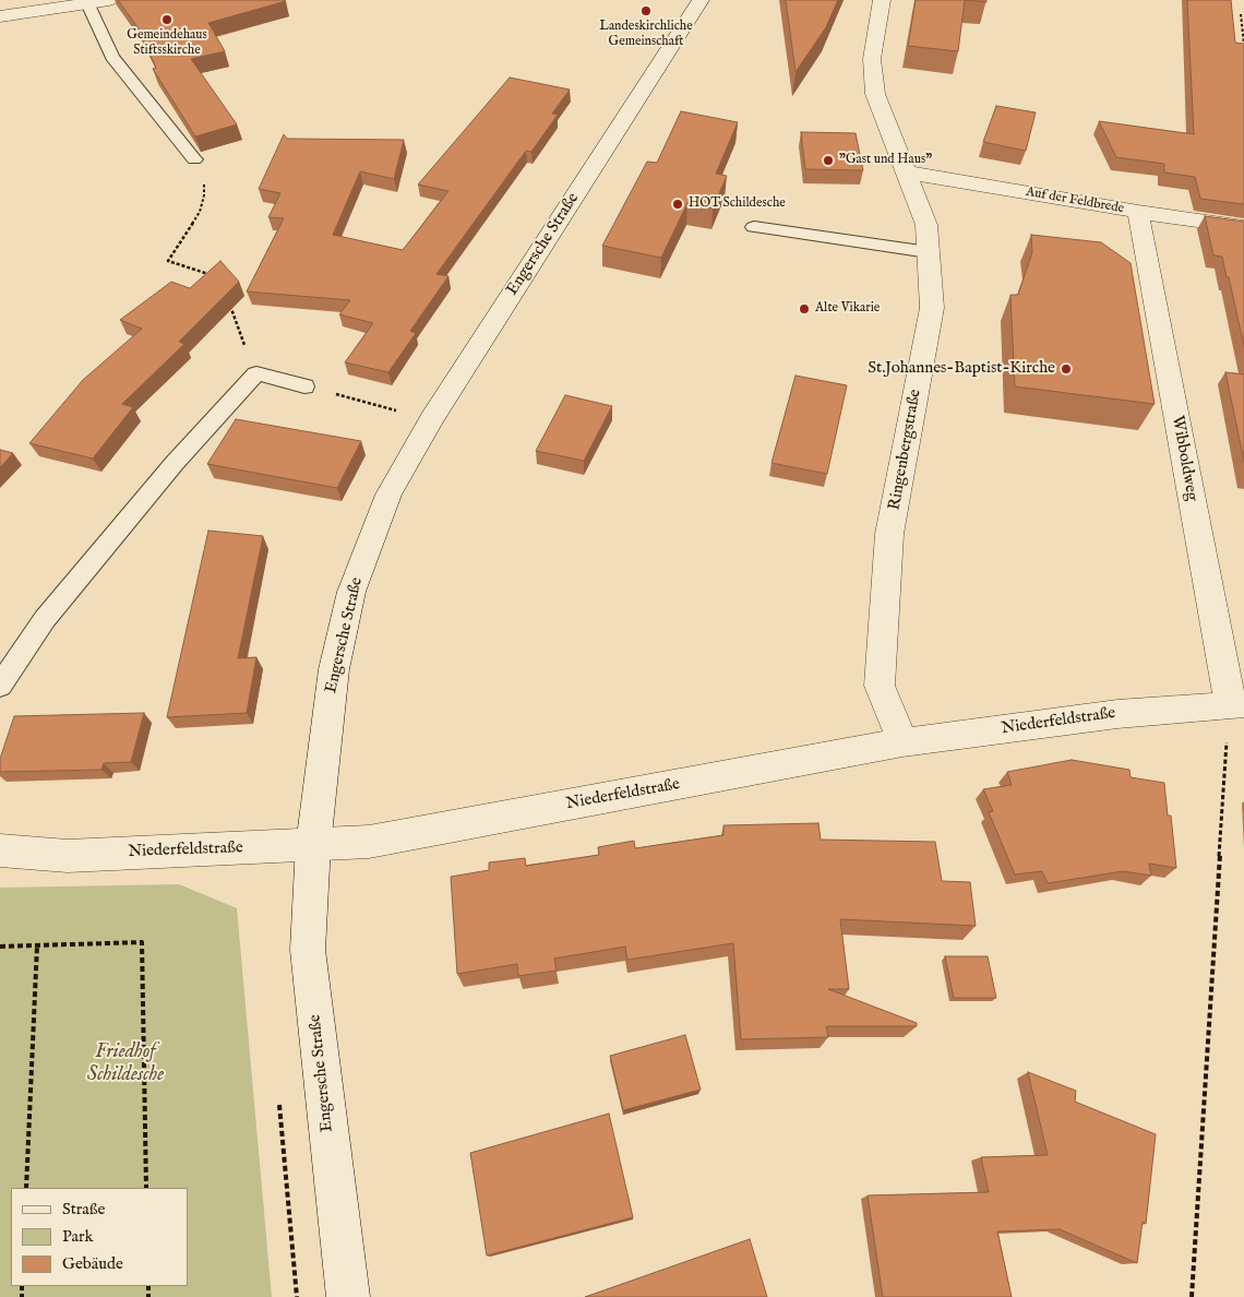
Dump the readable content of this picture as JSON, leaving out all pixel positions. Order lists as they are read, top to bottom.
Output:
{
  "streets": {
    "street": [
      "Auf der Feldbrede",
      "Engersche Straße",
      "Ringenbergstraße",
      "Wibboldweg",
      "Niederfeldstraße"
    ]
  },
  "crossings": [
    ["Auf der Feldbrede", "Ringenbergstraße"],
    ["Auf der Feldbrede", "Wibboldweg"],
    ["Engersche Straße", "Niederfeldstraße"],
    ["Ringenbergstraße", "Niederfeldstraße"],
    ["Wibboldweg", "Niederfeldstraße"]
  ],
  "parks": ["Friedhof Schildesche"],
  "places": [
    "Landeskirchliche Gemeinschaft",
    "Gemeindehaus Stiftsskirche",
    "\"Gast und Haus\"",
    "HOT Schildesche",
    "Alte Vikarie",
    "St.Johannes-Baptist-Kirche"
  ],
  "legend": ["Straße", "Park", "Gebäude"]
}
